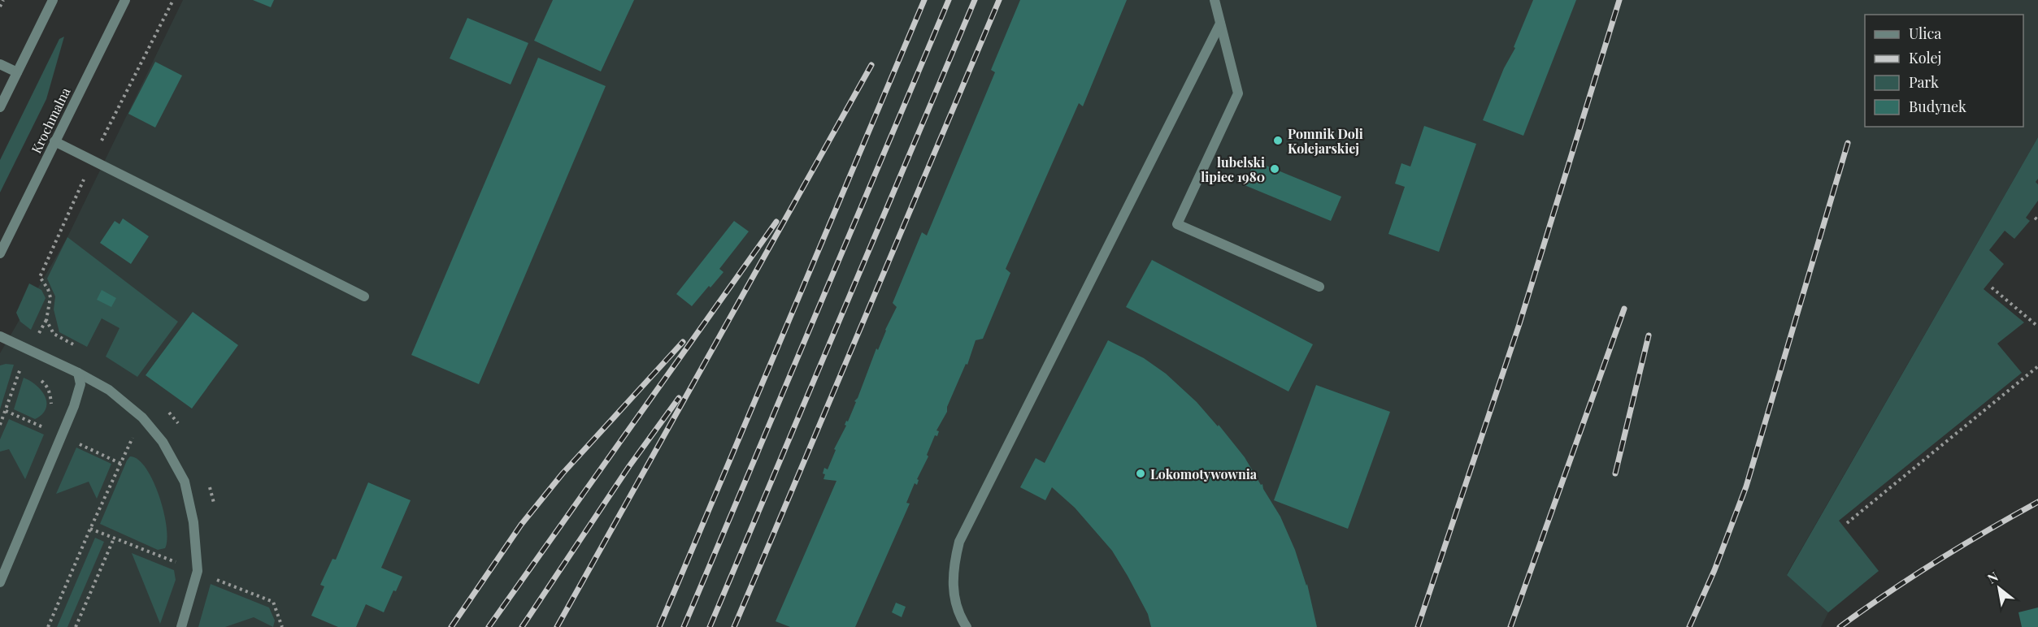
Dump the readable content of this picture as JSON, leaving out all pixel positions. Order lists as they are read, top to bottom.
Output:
{
  "streets": {
    "street": ["Krochmalna"]
  },
  "places": ["Pomnik Doli Kolejarskiej", "lubelski lipiec 1980", "Lokomotywownia"],
  "legend": [
    "Ulica",
    "Kolej",
    "Park",
    "Budynek"
  ],
  "north": "top left"
}
